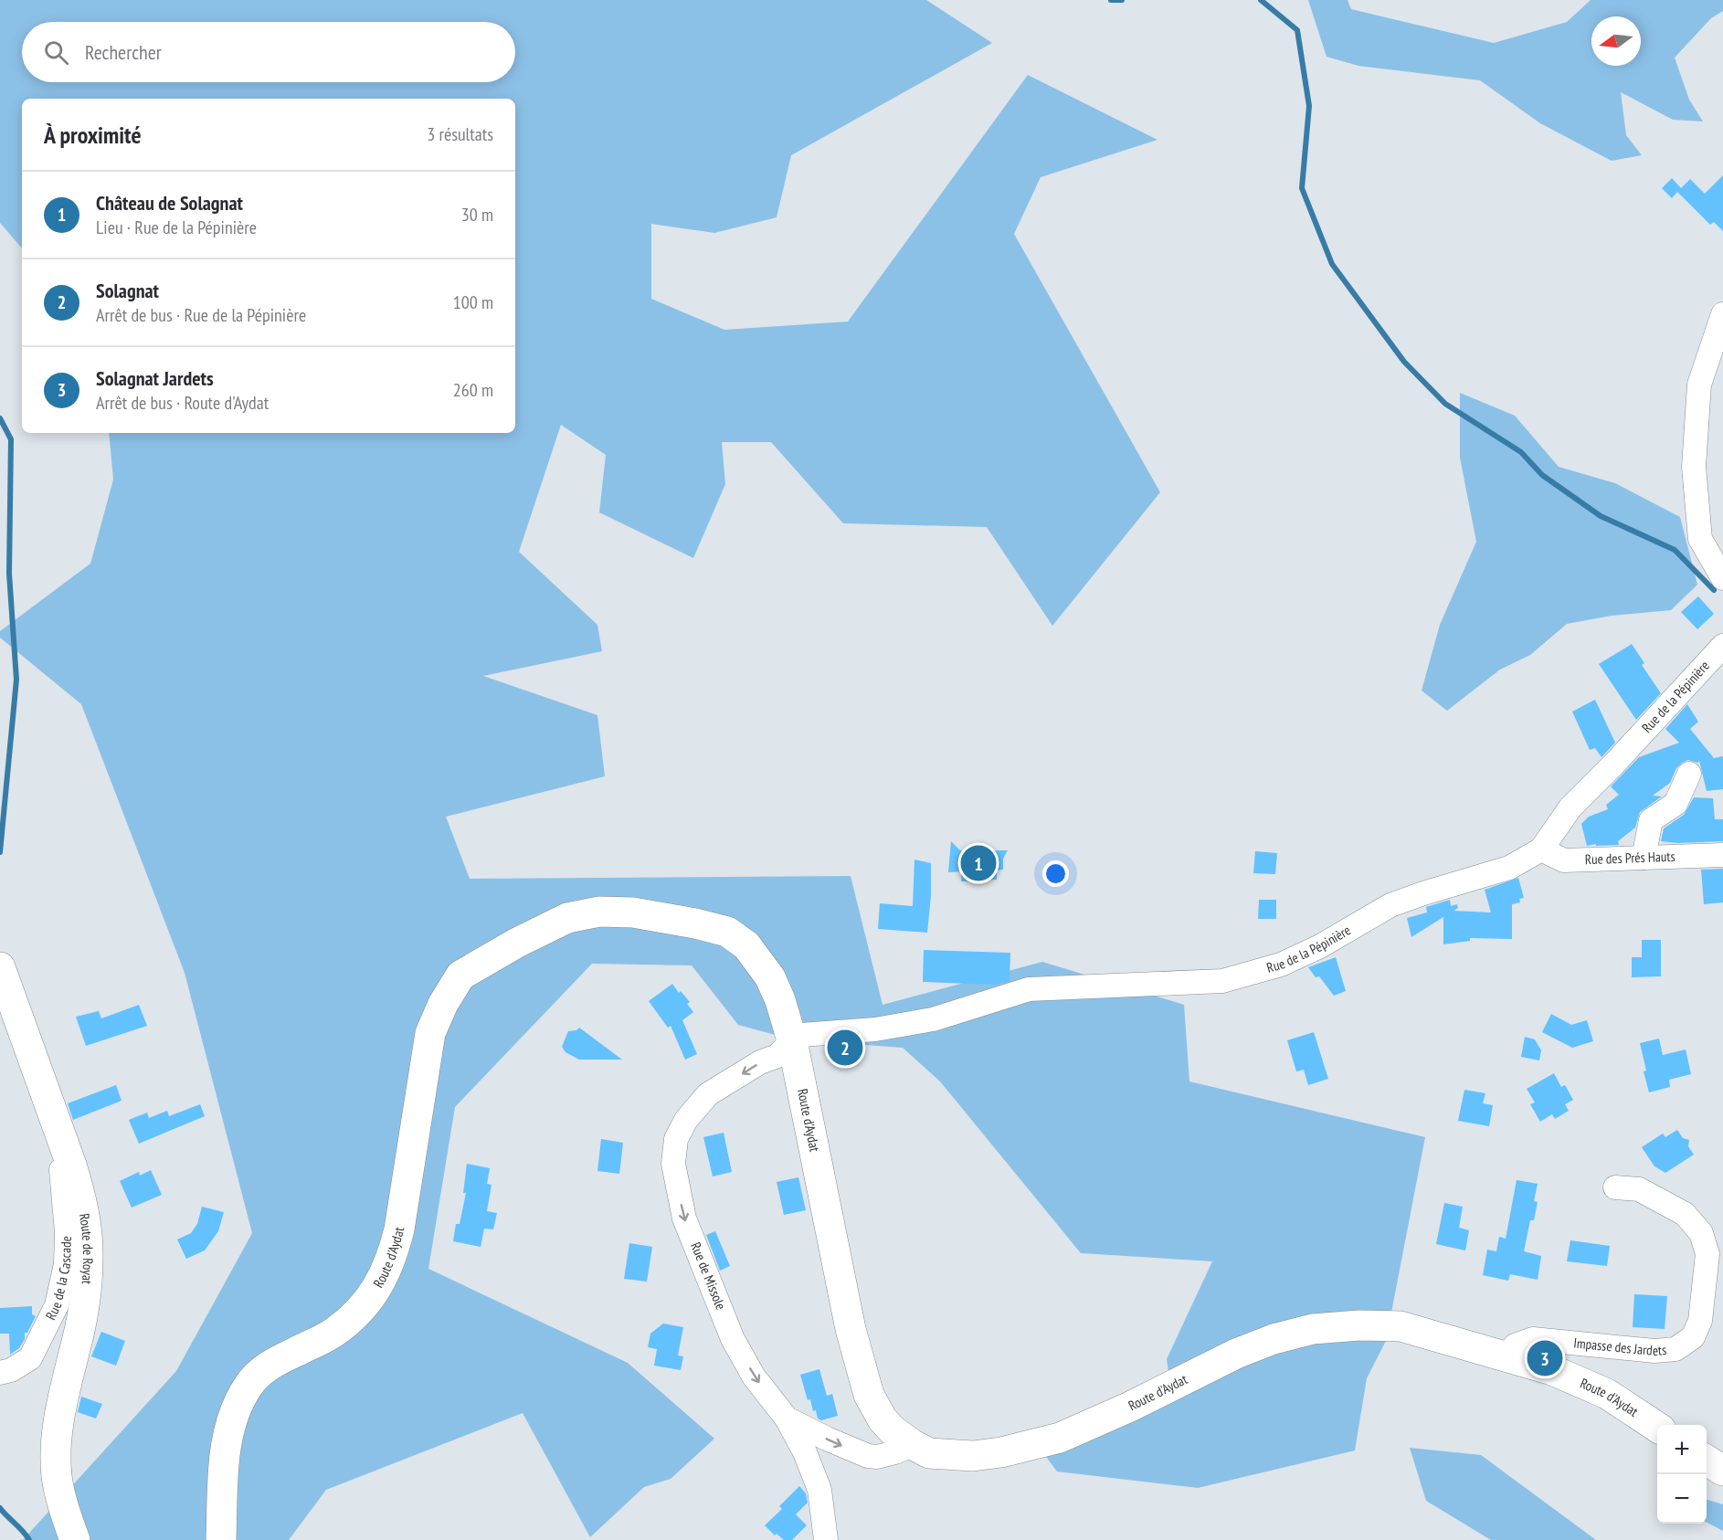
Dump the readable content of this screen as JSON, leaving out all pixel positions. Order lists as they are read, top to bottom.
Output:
{
  "streets": {
    "main road": ["Route d'Aydat", "Route de Royat"],
    "street": [
      "Rue de la Pépinière",
      "Rue des Prés Hauts",
      "Rue de Missole",
      "Rue de la Cascade",
      "Impasse des Jardets"
    ]
  },
  "crossings": [
    ["Rue de la Pépinière", "Rue des Prés Hauts"],
    ["Rue de la Pépinière", "Route d'Aydat"],
    ["Rue de la Pépinière", "Rue de Missole"],
    ["Route d'Aydat", "Rue de Missole"],
    ["Route d'Aydat", "Impasse des Jardets"],
    ["Route de Royat", "Rue de la Cascade"]
  ],
  "north": "left",
  "page": {
    "search": "Rechercher",
    "heading": ["À proximité", "3 résultats"],
    "list": [
      {
        "mark": "1",
        "name": "Château de Solagnat",
        "note": "Lieu · Rue de la Pépinière",
        "value": "30 m"
      },
      {
        "mark": "2",
        "name": "Solagnat",
        "note": "Arrêt de bus · Rue de la Pépinière",
        "value": "100 m"
      },
      {
        "mark": "3",
        "name": "Solagnat Jardets",
        "note": "Arrêt de bus · Route d'Aydat",
        "value": "260 m"
      }
    ],
    "pins": ["1", "2", "3"],
    "map_buttons": ["+", "−"]
  }
}
